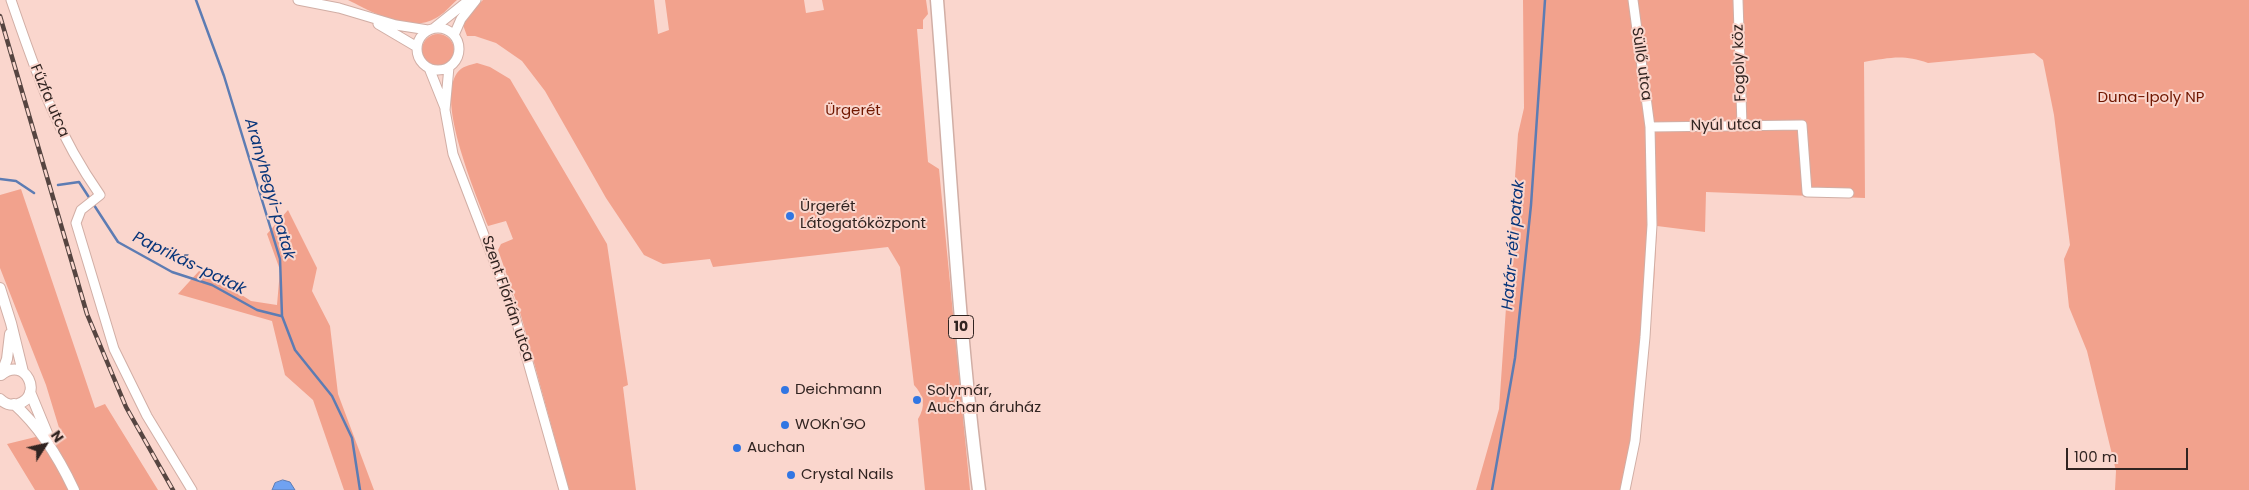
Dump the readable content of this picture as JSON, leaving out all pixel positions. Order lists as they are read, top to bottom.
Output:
{
  "streets": {
    "main road": ["10"],
    "street": [
      "Fogoly köz",
      "Süllő utca",
      "Fűzfa utca",
      "Nyúl utca",
      "Szent Flórián utca"
    ]
  },
  "crossings": [
    ["Fogoly köz", "Nyúl utca"],
    ["Süllő utca", "Nyúl utca"]
  ],
  "water": ["Aranyhegyi-patak", "Határ-réti patak", "Paprikás-patak"],
  "parks": ["Duna-Ipoly NP", "Ürgerét"],
  "places": [
    "Ürgerét Látogatóközpont",
    "Deichmann",
    "Solymár, Auchan áruház",
    "WOKn'GO",
    "Auchan",
    "Crystal Nails"
  ],
  "scale_bar": "100 m",
  "north": "top right"
}
